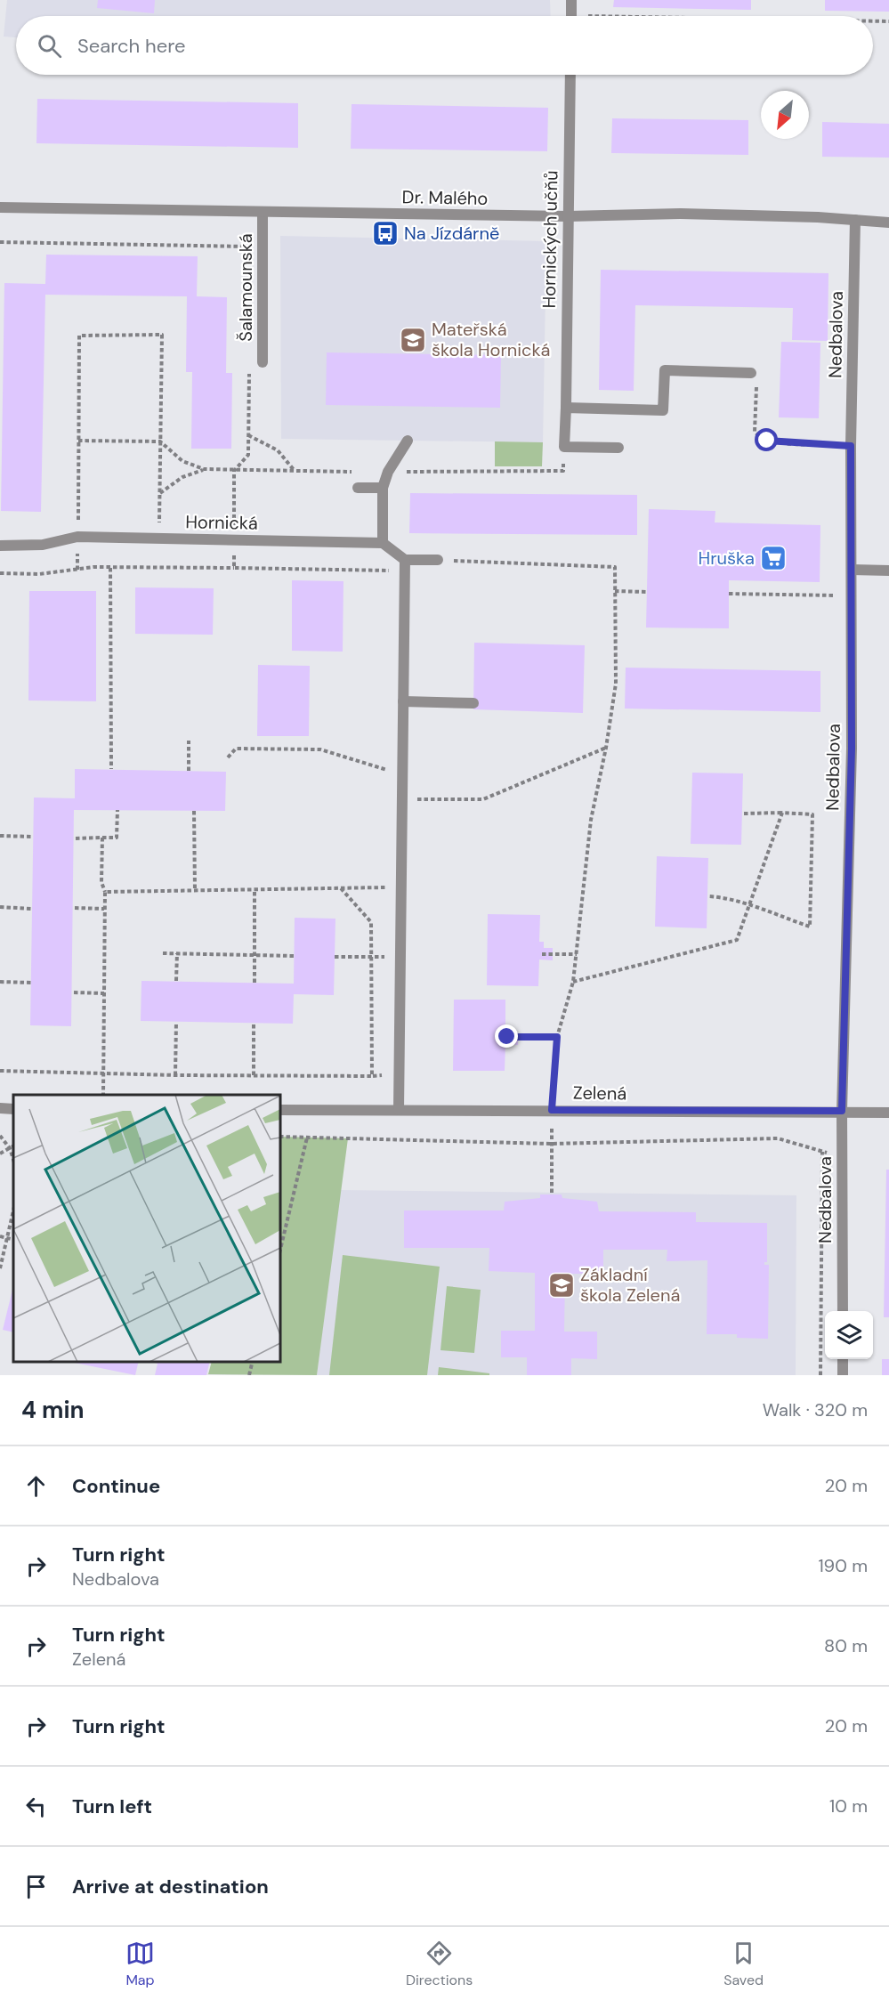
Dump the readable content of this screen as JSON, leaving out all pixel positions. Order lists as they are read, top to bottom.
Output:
{
  "streets": {
    "street": [
      "Dr. Malého",
      "Hornických učňů",
      "Šalamounská",
      "Nedbalova",
      "Hornická",
      "Zelená"
    ]
  },
  "crossings": [
    ["Dr. Malého", "Hornických učňů"],
    ["Dr. Malého", "Šalamounská"],
    ["Dr. Malého", "Nedbalova"],
    ["Nedbalova", "Zelená"]
  ],
  "places": {
    "bus stop": ["Na Jízdárně"],
    "school or university": ["Mateřská škola Hornická", "Základní škola Zelená"],
    "supermarket": ["Hruška"]
  },
  "north": "bottom left",
  "page": {
    "search": "Search here",
    "heading": ["4 min", "Walk · 320 m"],
    "list": [
      ["Continue", "20 m"],
      ["Turn right", "Nedbalova", "190 m"],
      ["Turn right", "Zelená", "80 m"],
      ["Turn right", "20 m"],
      ["Turn left", "10 m"],
      "Arrive at destination"
    ],
    "nav": ["Map", "Directions", "Saved"]
  }
}
